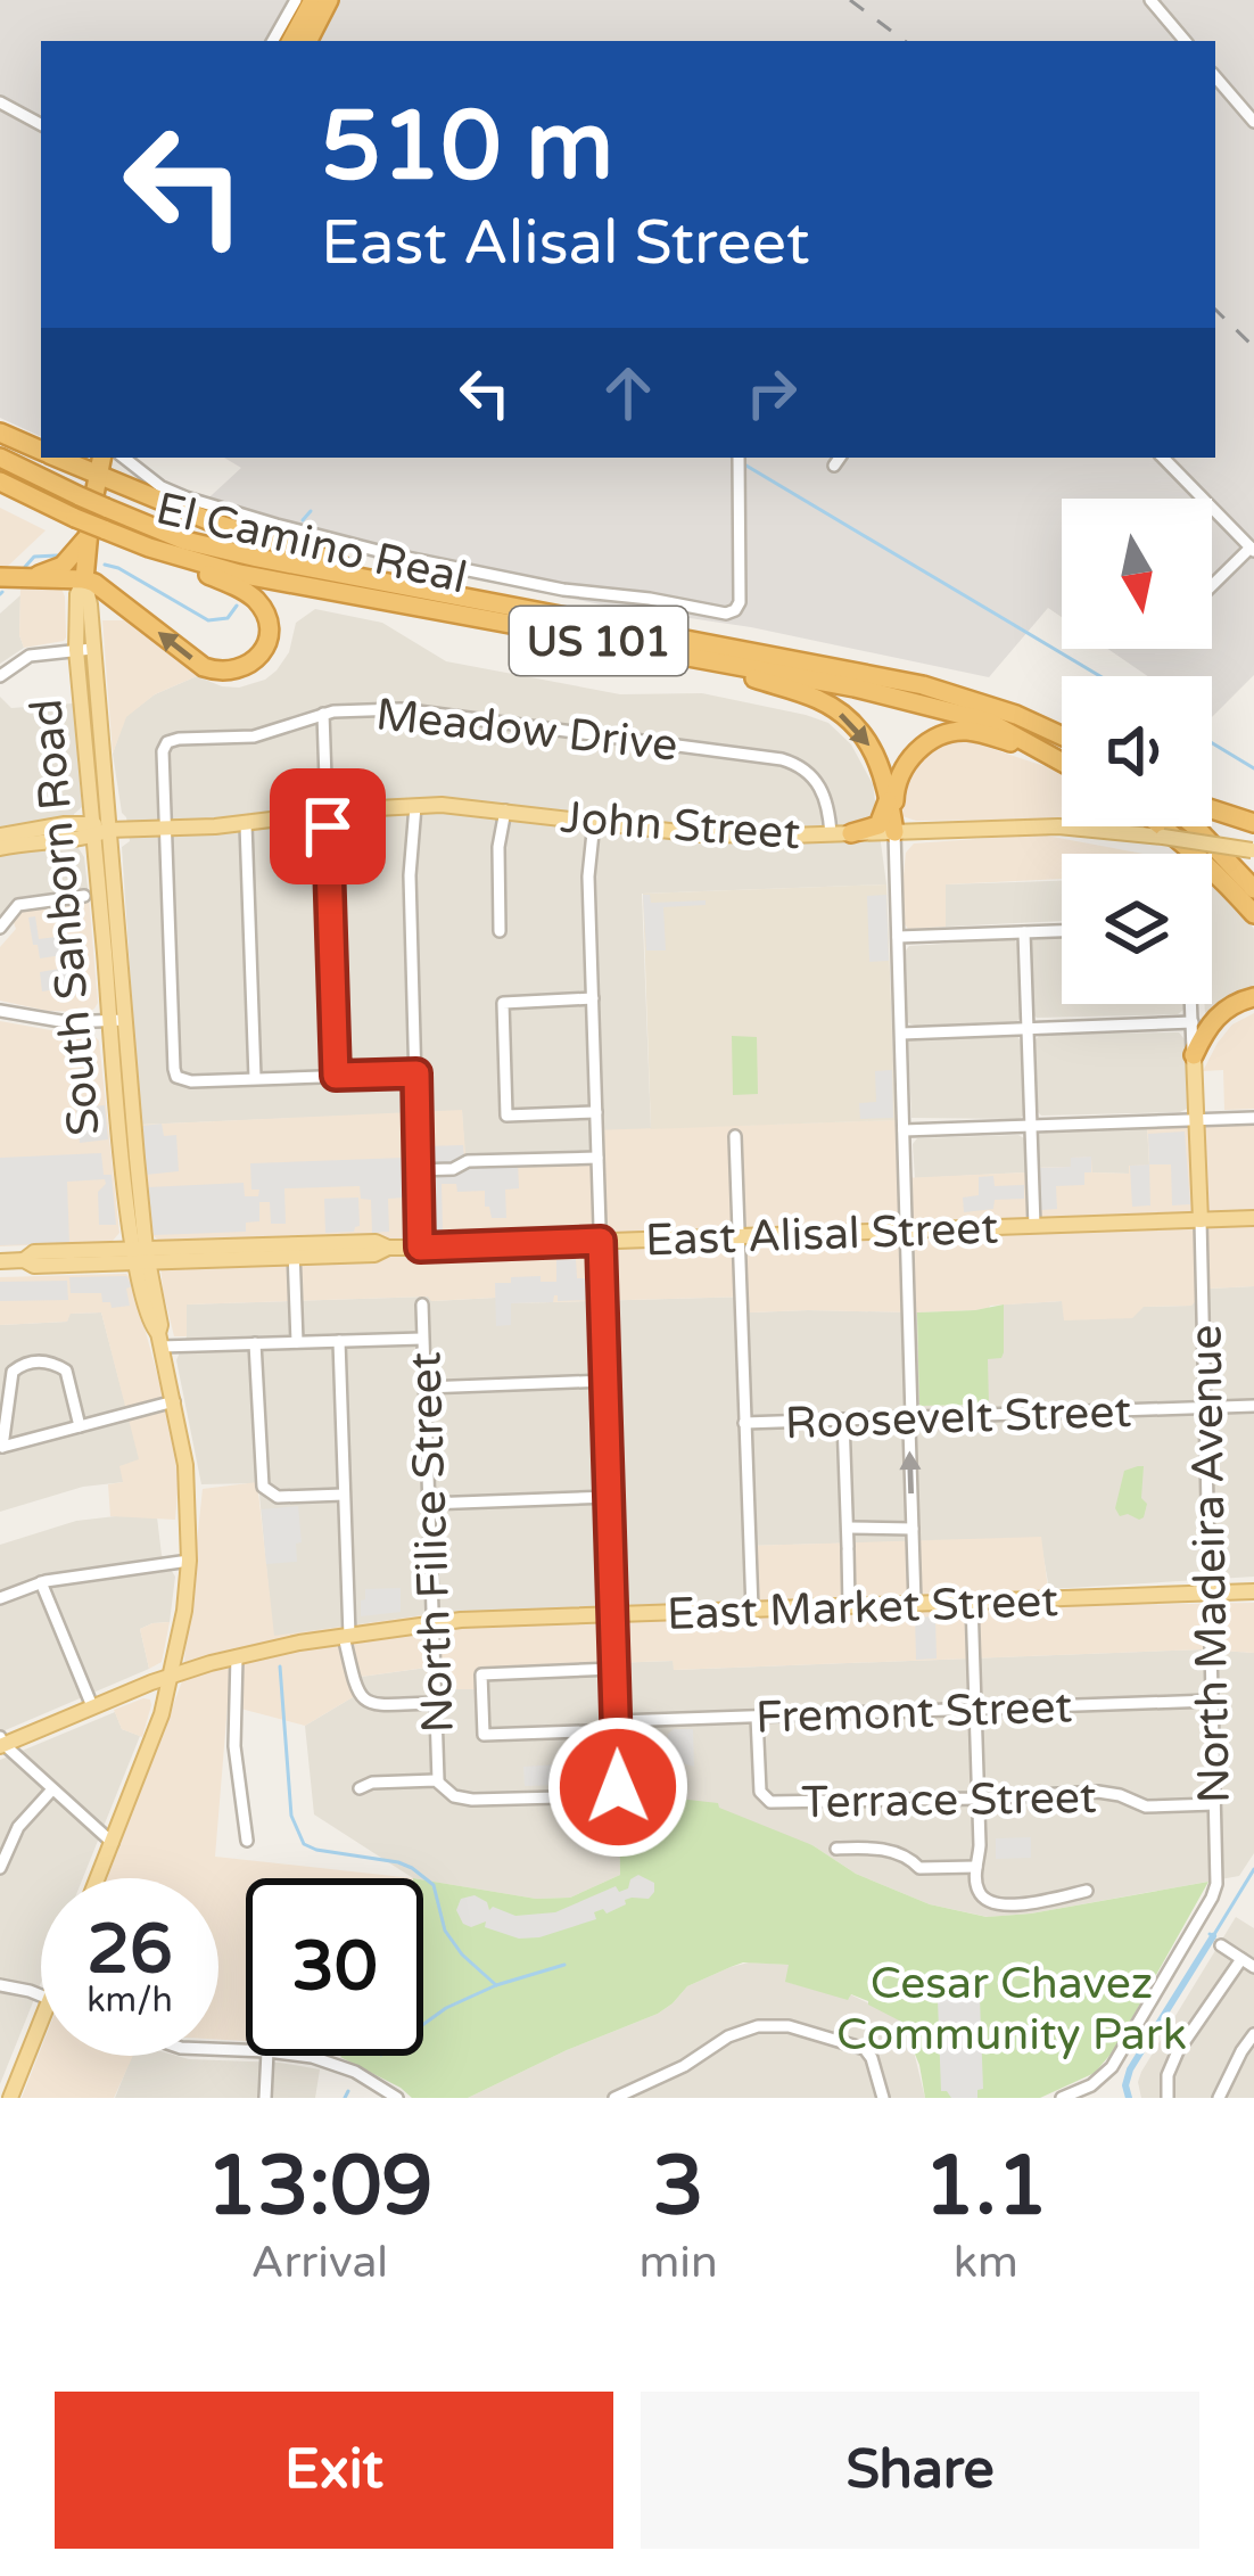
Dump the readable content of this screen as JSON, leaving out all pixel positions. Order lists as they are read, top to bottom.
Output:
{
  "streets": {
    "highway": ["El Camino Real", "US 101", "South Sanborn Road"],
    "main road": ["John Street", "East Alisal Street", "East Market Street"],
    "street": [
      "Meadow Drive",
      "Roosevelt Street",
      "North Filice Street",
      "North Madeira Avenue",
      "Fremont Street",
      "Terrace Street"
    ]
  },
  "crossings": [
    ["El Camino Real", "South Sanborn Road"],
    ["Meadow Drive", "John Street"],
    ["John Street", "South Sanborn Road"],
    ["South Sanborn Road", "East Alisal Street"],
    ["South Sanborn Road", "East Market Street"],
    ["East Alisal Street", "North Madeira Avenue"],
    ["Roosevelt Street", "North Madeira Avenue"],
    ["North Filice Street", "East Market Street"],
    ["North Madeira Avenue", "East Market Street"],
    ["North Madeira Avenue", "Fremont Street"],
    ["North Madeira Avenue", "Terrace Street"],
    ["Fremont Street", "Terrace Street"]
  ],
  "parks": ["Cesar Chavez Community Park"],
  "north": "bottom",
  "page": {
    "turn": ["510 m", "East Alisal Street"],
    "speed": "26 km/h",
    "limit": "30",
    "eta": [
      "13:09",
      "Arrival",
      "3",
      "min",
      "1.1",
      "km"
    ],
    "buttons": ["Exit", "Share"]
  }
}
